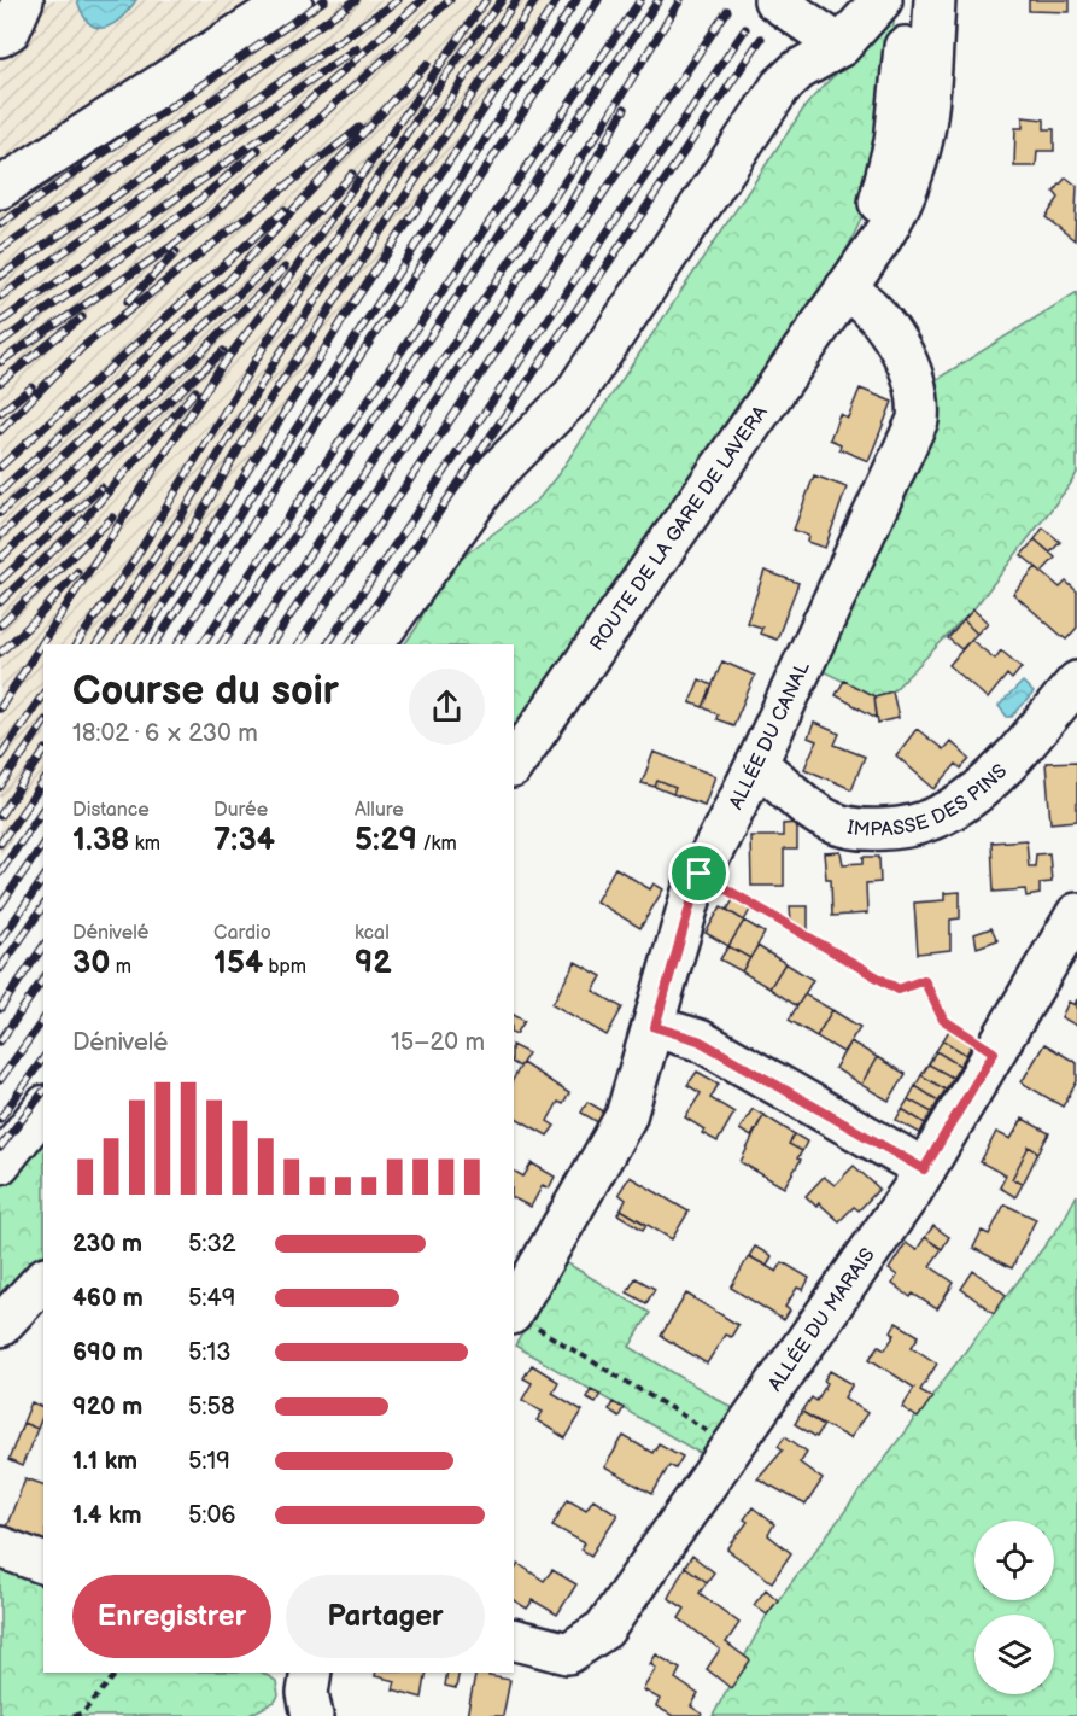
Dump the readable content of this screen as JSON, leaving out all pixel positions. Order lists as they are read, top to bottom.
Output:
{
  "streets": {
    "street": [
      "ROUTE DE LA GARE DE LAVERA",
      "ALLÉE DU CANAL",
      "IMPASSE DES PINS",
      "ALLÉE DU MARAIS"
    ]
  },
  "crossings": [
    ["ROUTE DE LA GARE DE LAVERA", "ALLÉE DU CANAL"],
    ["ALLÉE DU CANAL", "IMPASSE DES PINS"]
  ],
  "page": {
    "heading": ["Course du soir", "18:02 · 6 × 230 m"],
    "stats": [
      ["Distance", "1.38 km"],
      ["Durée", "7:34"],
      ["Allure", "5:29 /km"],
      ["Dénivelé", "30 m"],
      ["Cardio", "154 bpm"],
      ["kcal", "92"]
    ],
    "chart": ["Dénivelé", "15–20 m"],
    "list": [
      {
        "name": "230 m",
        "note": "5:32"
      },
      {
        "name": "460 m",
        "note": "5:49"
      },
      {
        "name": "690 m",
        "note": "5:13"
      },
      {
        "name": "920 m",
        "note": "5:58"
      },
      {
        "name": "1.1 km",
        "note": "5:19"
      },
      {
        "name": "1.4 km",
        "note": "5:06"
      }
    ],
    "buttons": ["Enregistrer", "Partager"]
  }
}
